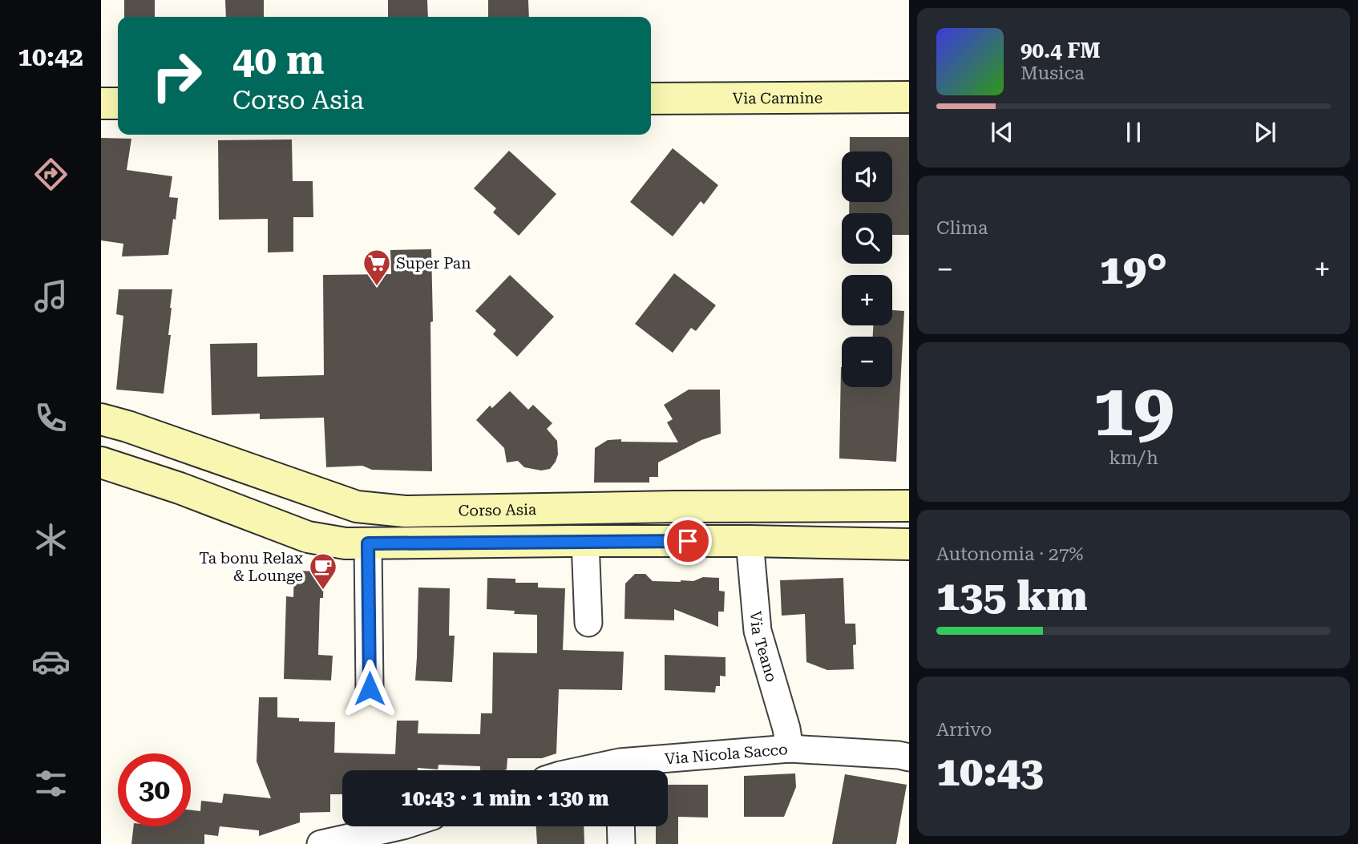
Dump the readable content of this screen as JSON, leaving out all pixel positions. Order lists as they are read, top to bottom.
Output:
{
  "streets": {
    "street": [
      "Via Carmine",
      "Corso Asia",
      "Via Teano",
      "Via Nicola Sacco"
    ]
  },
  "crossings": [
    ["Corso Asia", "Via Teano"],
    ["Via Teano", "Via Nicola Sacco"]
  ],
  "places": {
    "supermarket": ["Super Pan"],
    "cafe": ["Ta bonu Relax & Lounge"]
  },
  "page": {
    "tabs": "10:42",
    "turn": ["40 m", "Corso Asia"],
    "song": ["90.4 FM", "Musica"],
    "map_buttons": ["+", "−"],
    "tile": [
      "Clima",
      ["19", "km/h"],
      ["Autonomia · 27%", "135 km"],
      ["Arrivo", "10:43"]
    ],
    "heat": ["−", "19°", "+"],
    "limit": "30",
    "trip": "10:43 · 1 min · 130 m"
  }
}
